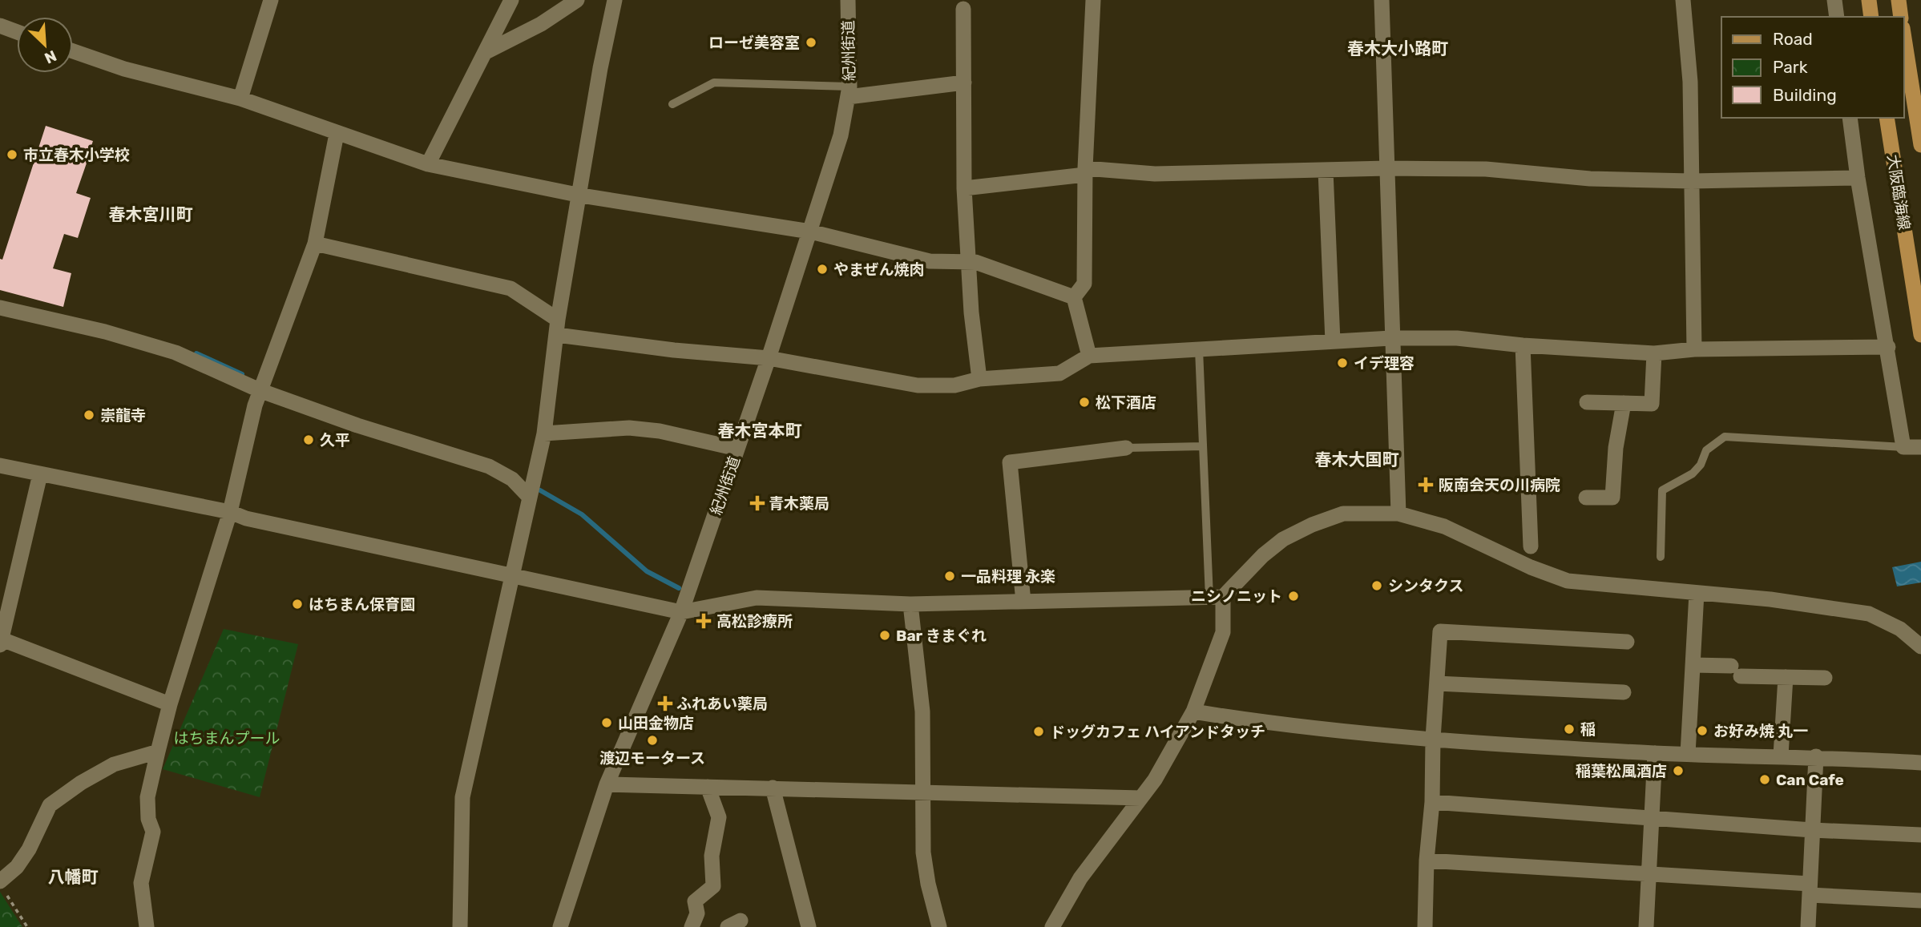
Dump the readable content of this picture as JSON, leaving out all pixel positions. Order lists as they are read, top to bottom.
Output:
{
  "streets": {
    "main road": ["大阪臨海線"],
    "street": ["紀州街道"]
  },
  "districts": [
    "春木大小路町",
    "春木宮川町",
    "春木宮本町",
    "春木大国町",
    "八幡町"
  ],
  "parks": ["はちまんプール"],
  "places": {
    "other": [
      "ローゼ美容室",
      "市立春木小学校",
      "やまぜん焼肉",
      "イデ理容",
      "松下酒店",
      "崇龍寺",
      "久平",
      "一品料理 永楽",
      "シンタクス",
      "ニシノニット",
      "はちまん保育園",
      "Bar きまぐれ",
      "山田金物店",
      "稲",
      "お好み焼 丸一",
      "ドッグカフェ ハイアンドタッチ",
      "渡辺モータース",
      "稲葉松風酒店",
      "Can Cafe"
    ],
    "health": [
      "阪南会天の川病院",
      "青木薬局",
      "高松診療所",
      "ふれあい薬局"
    ]
  },
  "legend": ["Road", "Park", "Building"],
  "north": "bottom right"
}
